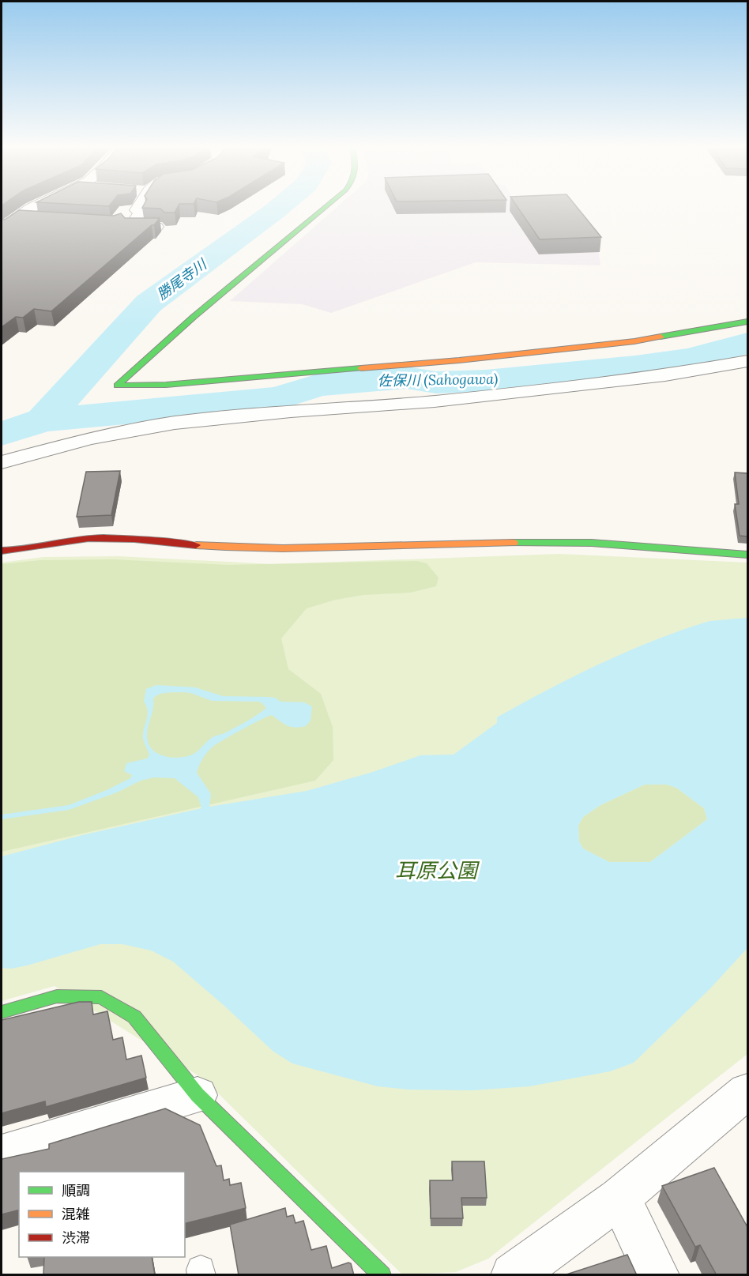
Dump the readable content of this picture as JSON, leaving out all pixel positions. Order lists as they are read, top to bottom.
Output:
{
  "water": ["勝尾寺川", "佐保川 (Sahogawa)"],
  "parks": ["耳原公園"],
  "legend": ["順調", "混雑", "渋滞"]
}
